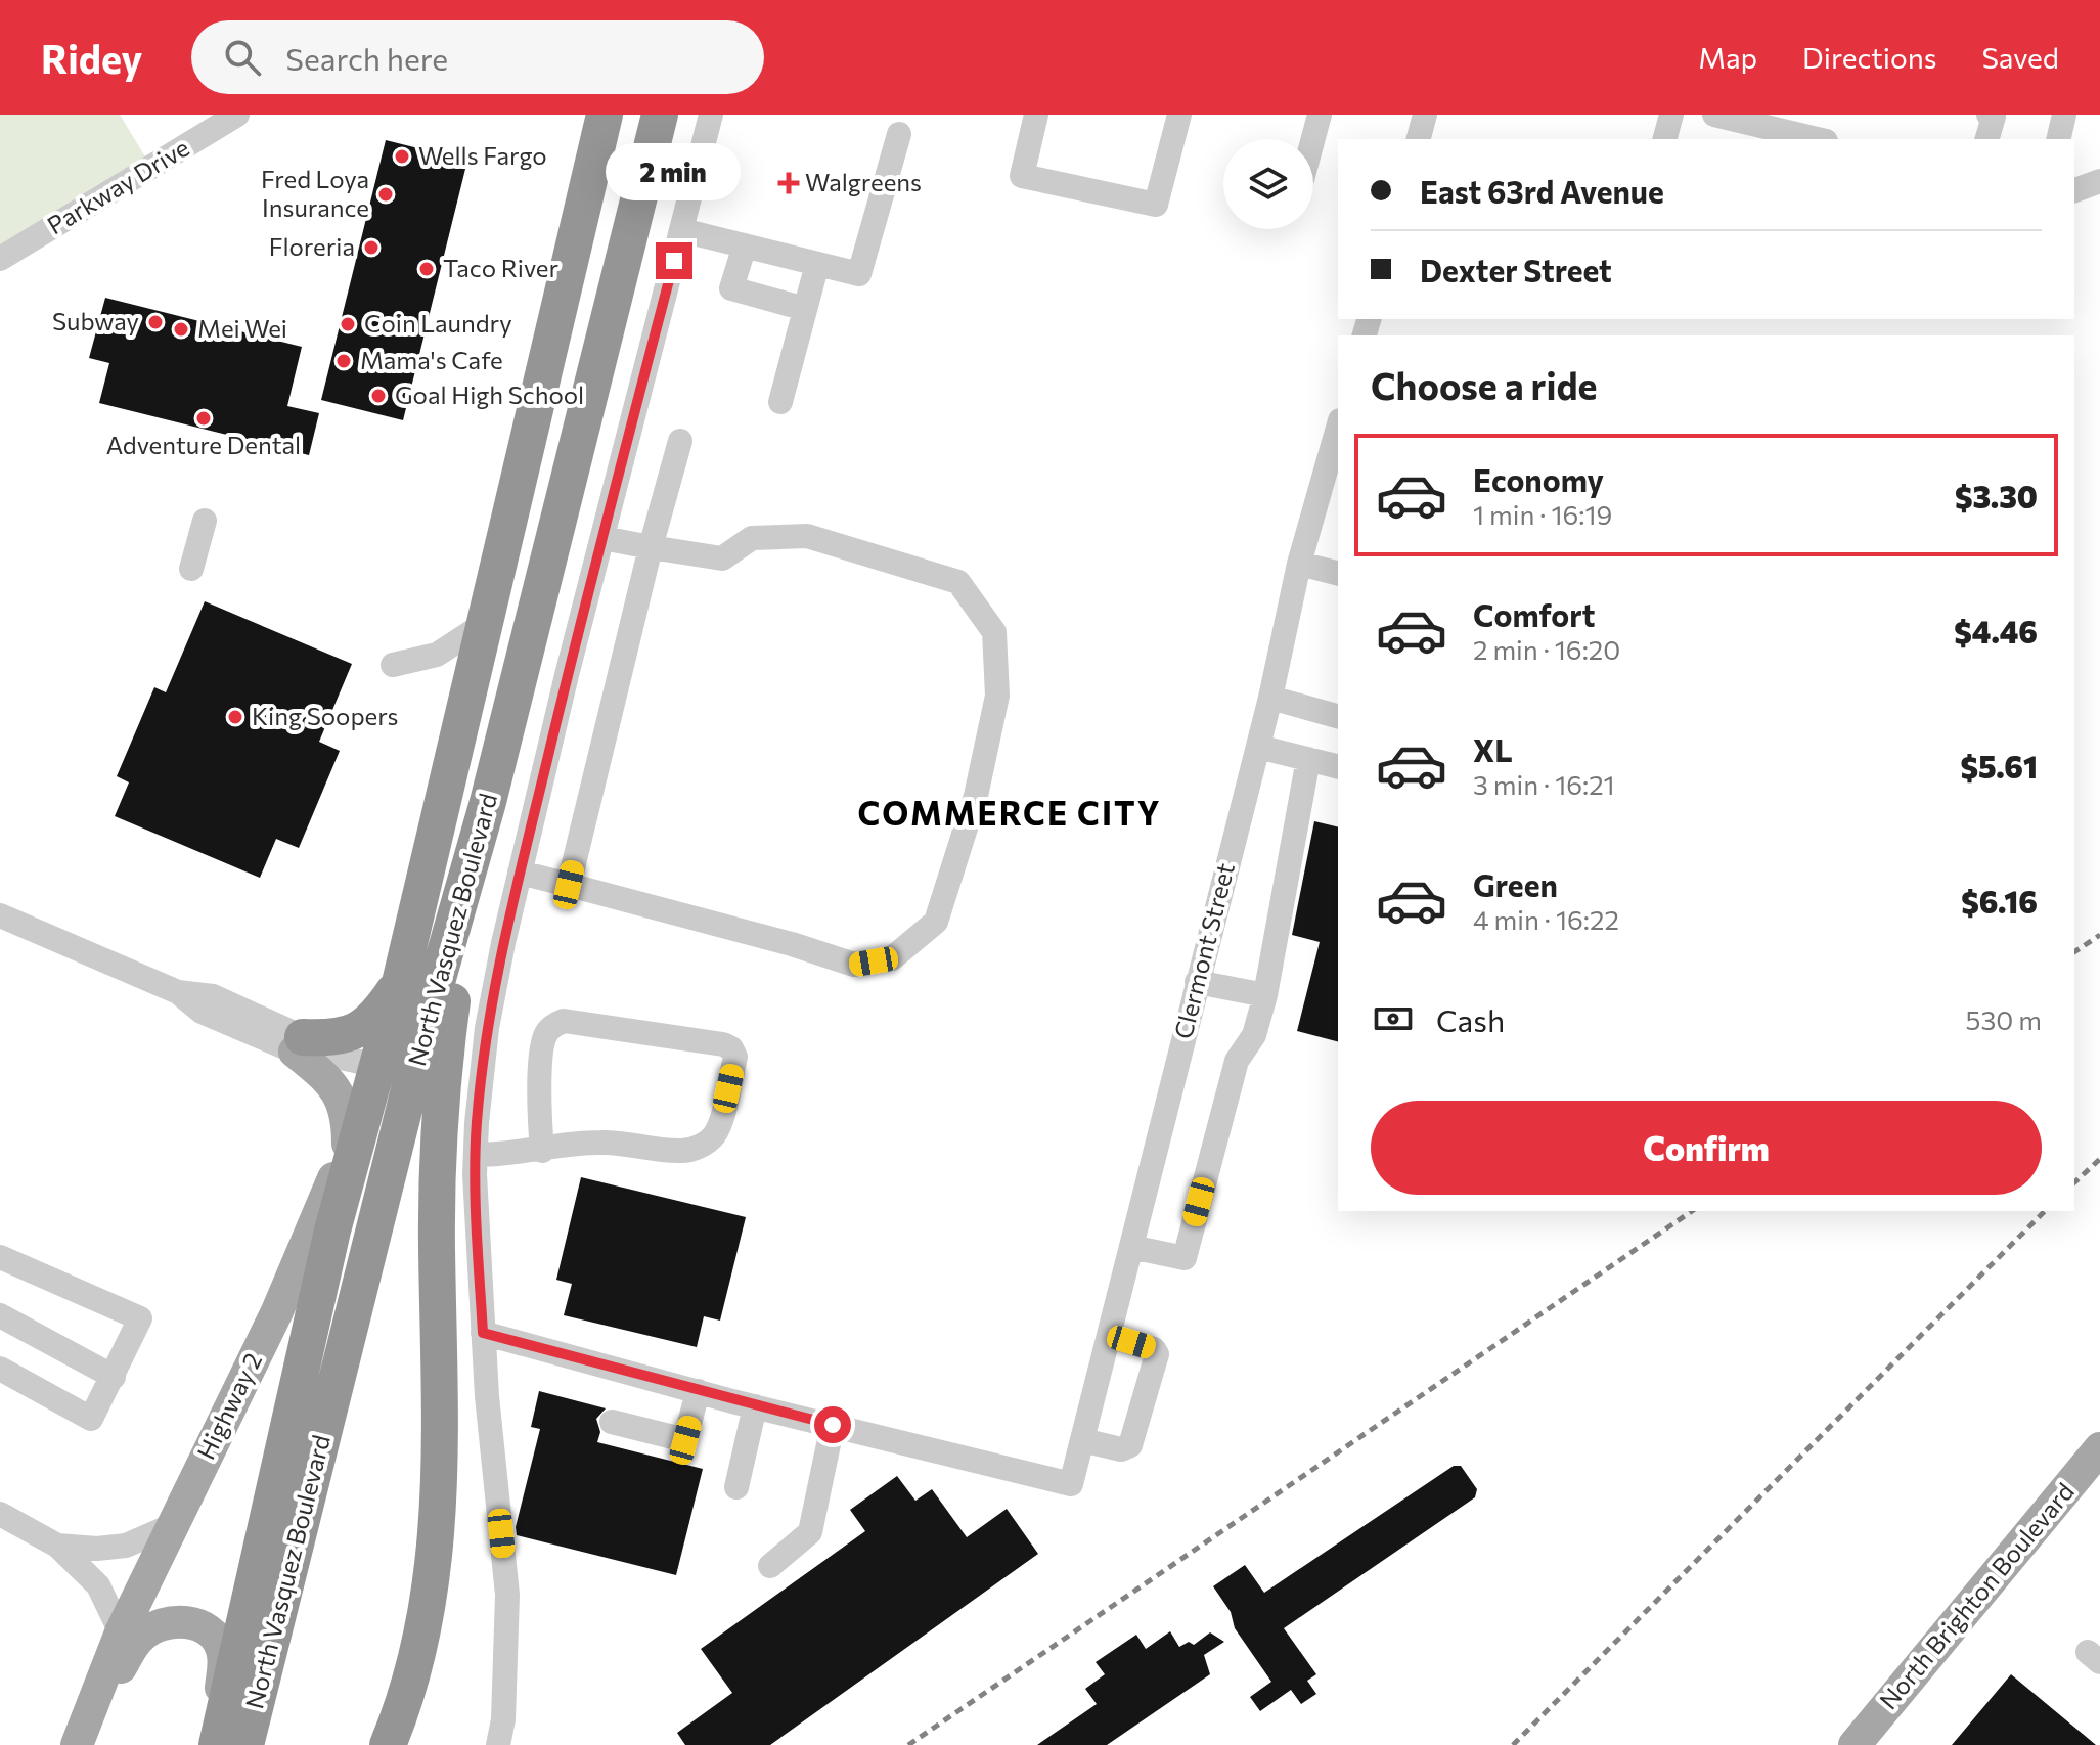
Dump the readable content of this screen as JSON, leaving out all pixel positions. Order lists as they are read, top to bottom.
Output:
{
  "streets": {
    "highway": ["North Vasquez Boulevard"],
    "main road": ["Highway 2", "North Brighton Boulevard"],
    "street": ["Parkway Drive", "Clermont Street"]
  },
  "crossings": [
    ["North Vasquez Boulevard", "Highway 2"]
  ],
  "districts": ["COMMERCE CITY"],
  "places": {
    "other": [
      "Wells Fargo",
      "Fred Loya Insurance",
      "Floreria",
      "Taco River",
      "Subway",
      "Coin Laundry",
      "Mei Wei",
      "Mama's Cafe",
      "Goal High School",
      "Adventure Dental",
      "King Soopers"
    ],
    "health": ["Walgreens"]
  },
  "page": {
    "header": "Ridey",
    "search": "Search here",
    "nav": ["Map", "Directions", "Saved"],
    "banner": ["East 63rd Avenue", "Dexter Street"],
    "bubble": "2 min",
    "heading": "Choose a ride",
    "list": [
      {
        "name": "Economy",
        "note": "1 min · 16:19",
        "value": "$3.30"
      },
      {
        "name": "Comfort",
        "note": "2 min · 16:20",
        "value": "$4.46"
      },
      {
        "name": "XL",
        "note": "3 min · 16:21",
        "value": "$5.61"
      },
      {
        "name": "Green",
        "note": "4 min · 16:22",
        "value": "$6.16"
      }
    ],
    "pay": ["Cash", "530 m"],
    "buttons": "Confirm"
  }
}
